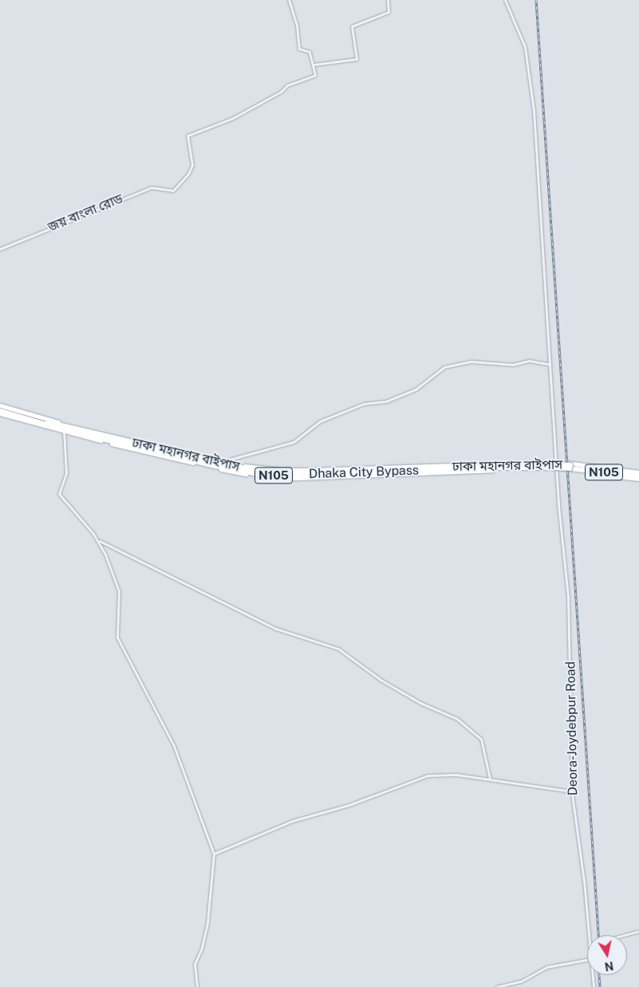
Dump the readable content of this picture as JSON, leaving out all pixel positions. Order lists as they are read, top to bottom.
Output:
{
  "streets": {
    "highway": ["ঢাকা মহানগর বাইপাস", "Dhaka City Bypass", "N105"],
    "street": ["জয় বাংলা রোড", "Deora-Joydebpur Road"]
  },
  "crossings": [
    ["ঢাকা মহানগর বাইপাস", "Dhaka City Bypass"],
    ["ঢাকা মহানগর বাইপাস", "N105"],
    ["ঢাকা মহানগর বাইপাস", "Deora-Joydebpur Road"],
    ["Dhaka City Bypass", "Deora-Joydebpur Road"]
  ],
  "north": "bottom"
}
